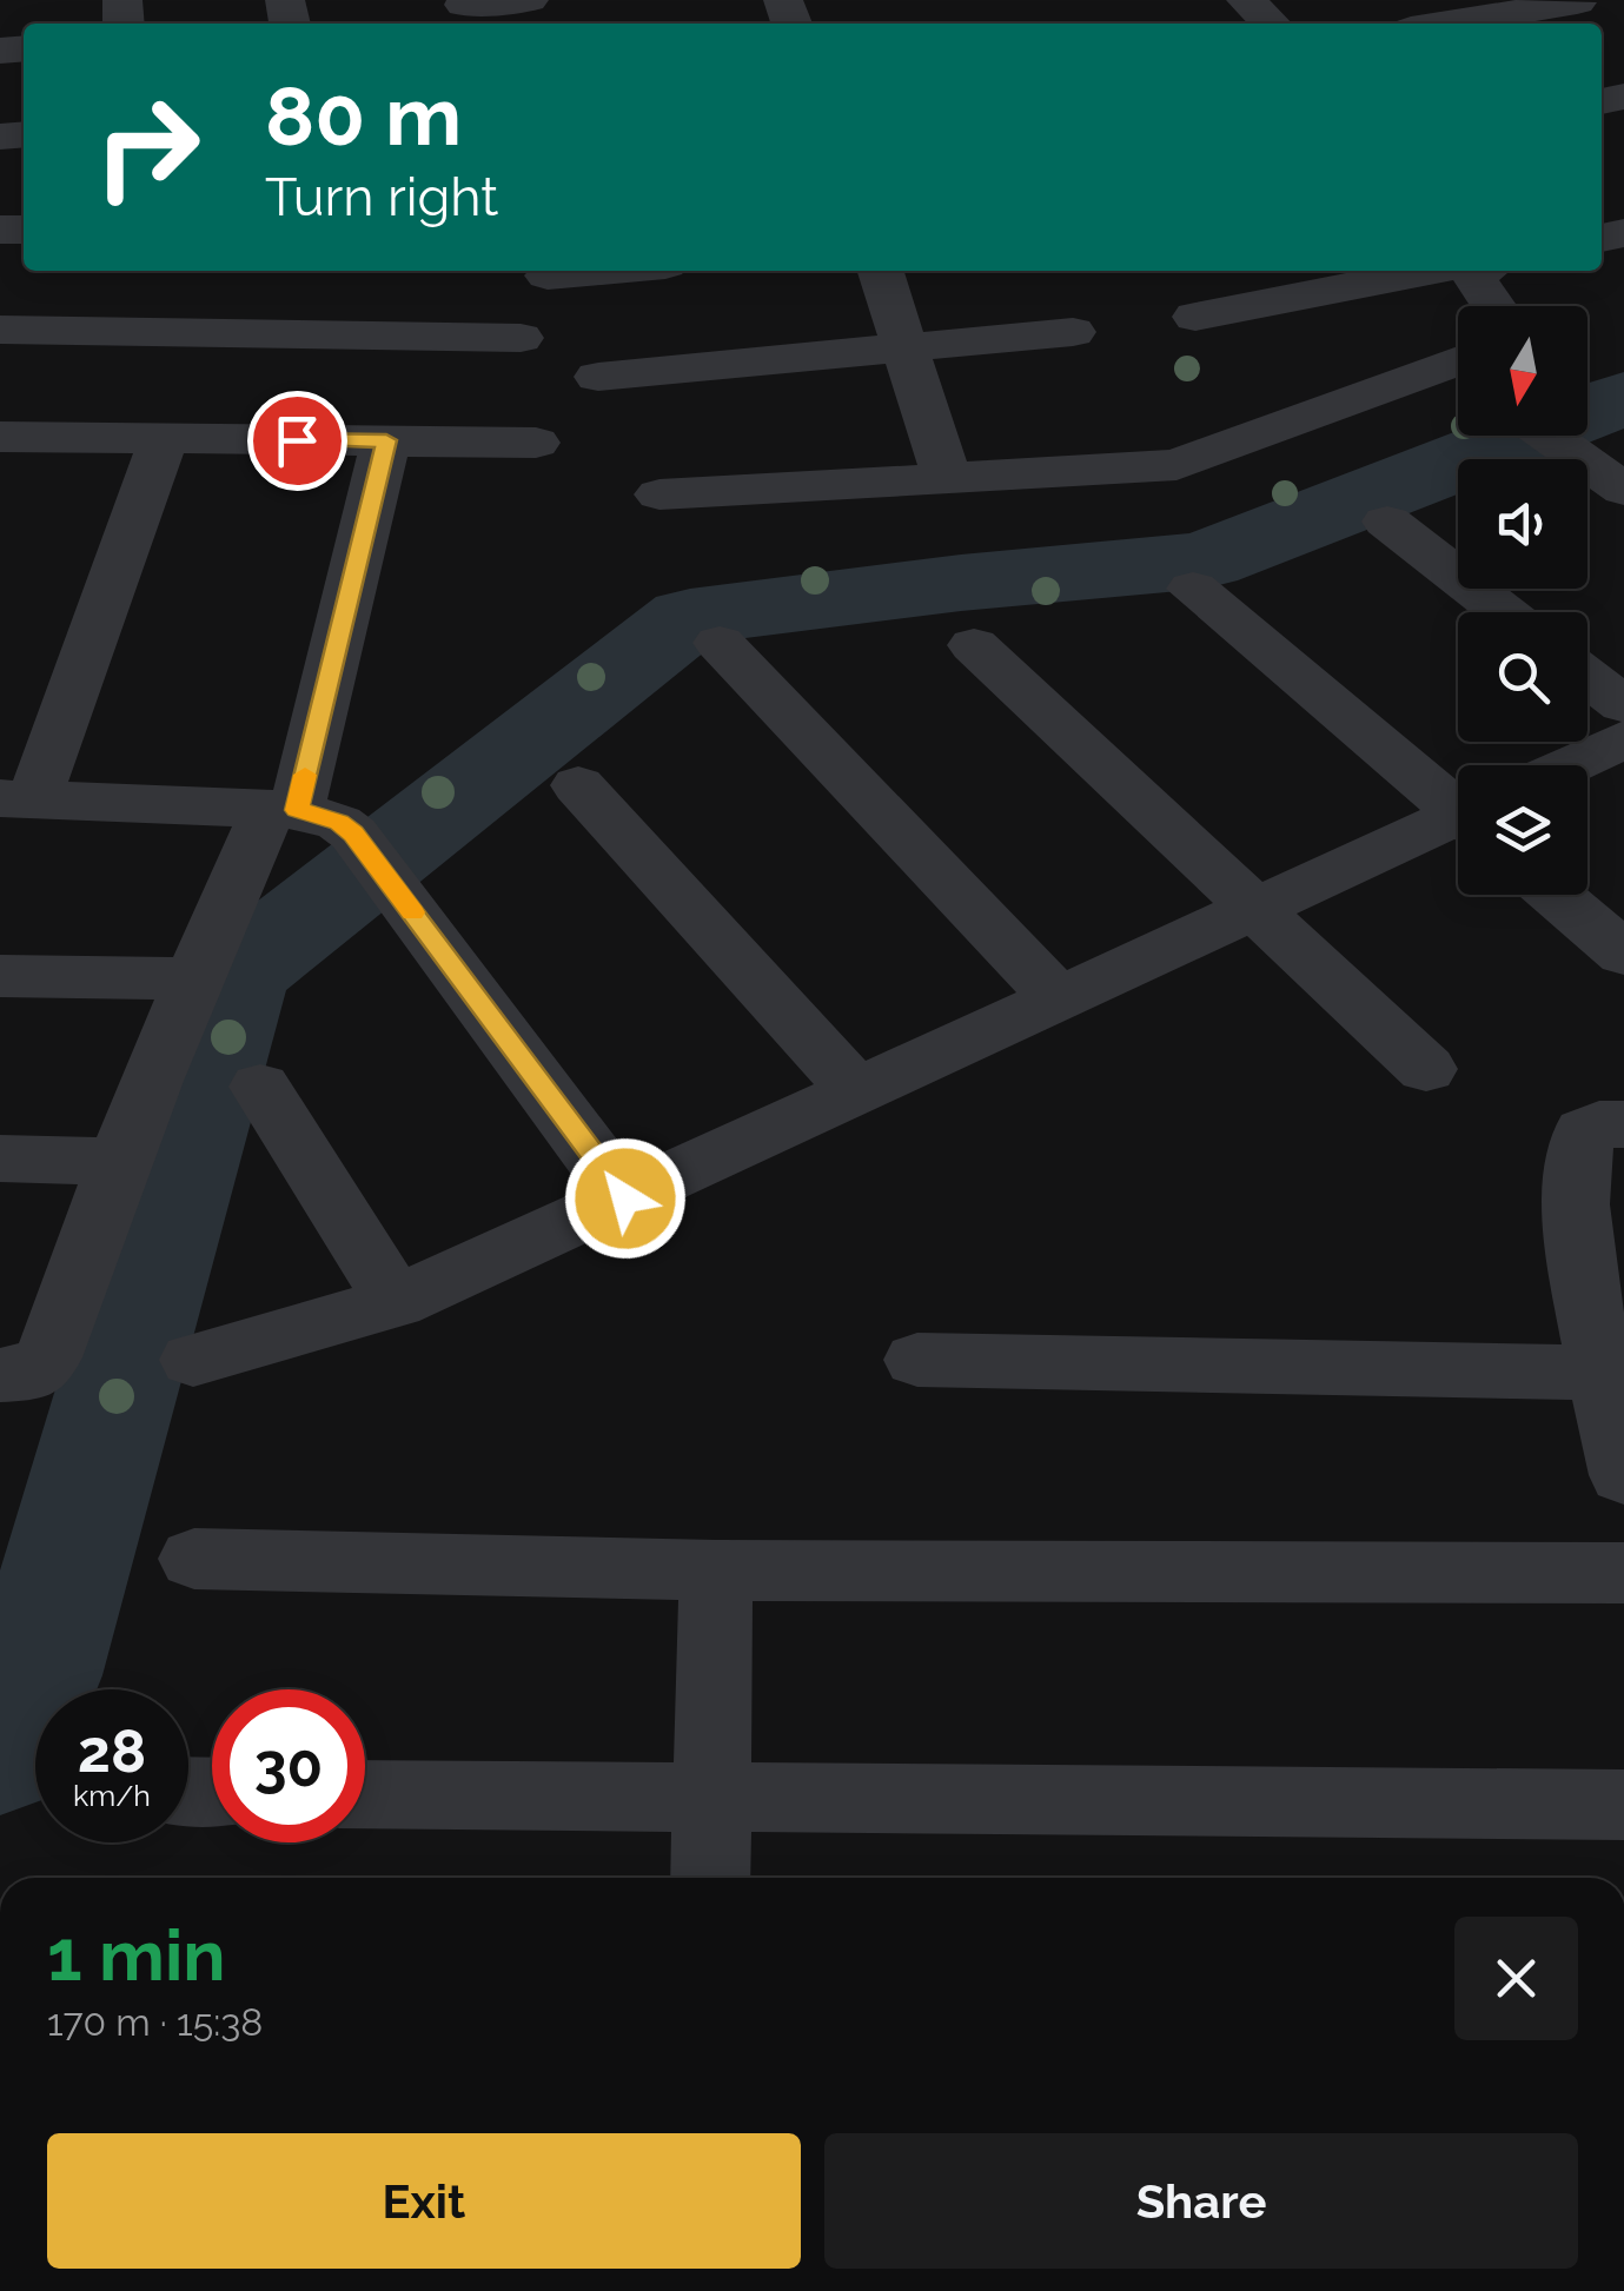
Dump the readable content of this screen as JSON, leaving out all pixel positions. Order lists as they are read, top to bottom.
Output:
{
  "north": "bottom",
  "page": {
    "turn": ["80 m", "Turn right"],
    "speed": "28 km/h",
    "limit": "30",
    "heading": ["1 min", "170 m · 15:38"],
    "buttons": ["Exit", "Share"]
  }
}
